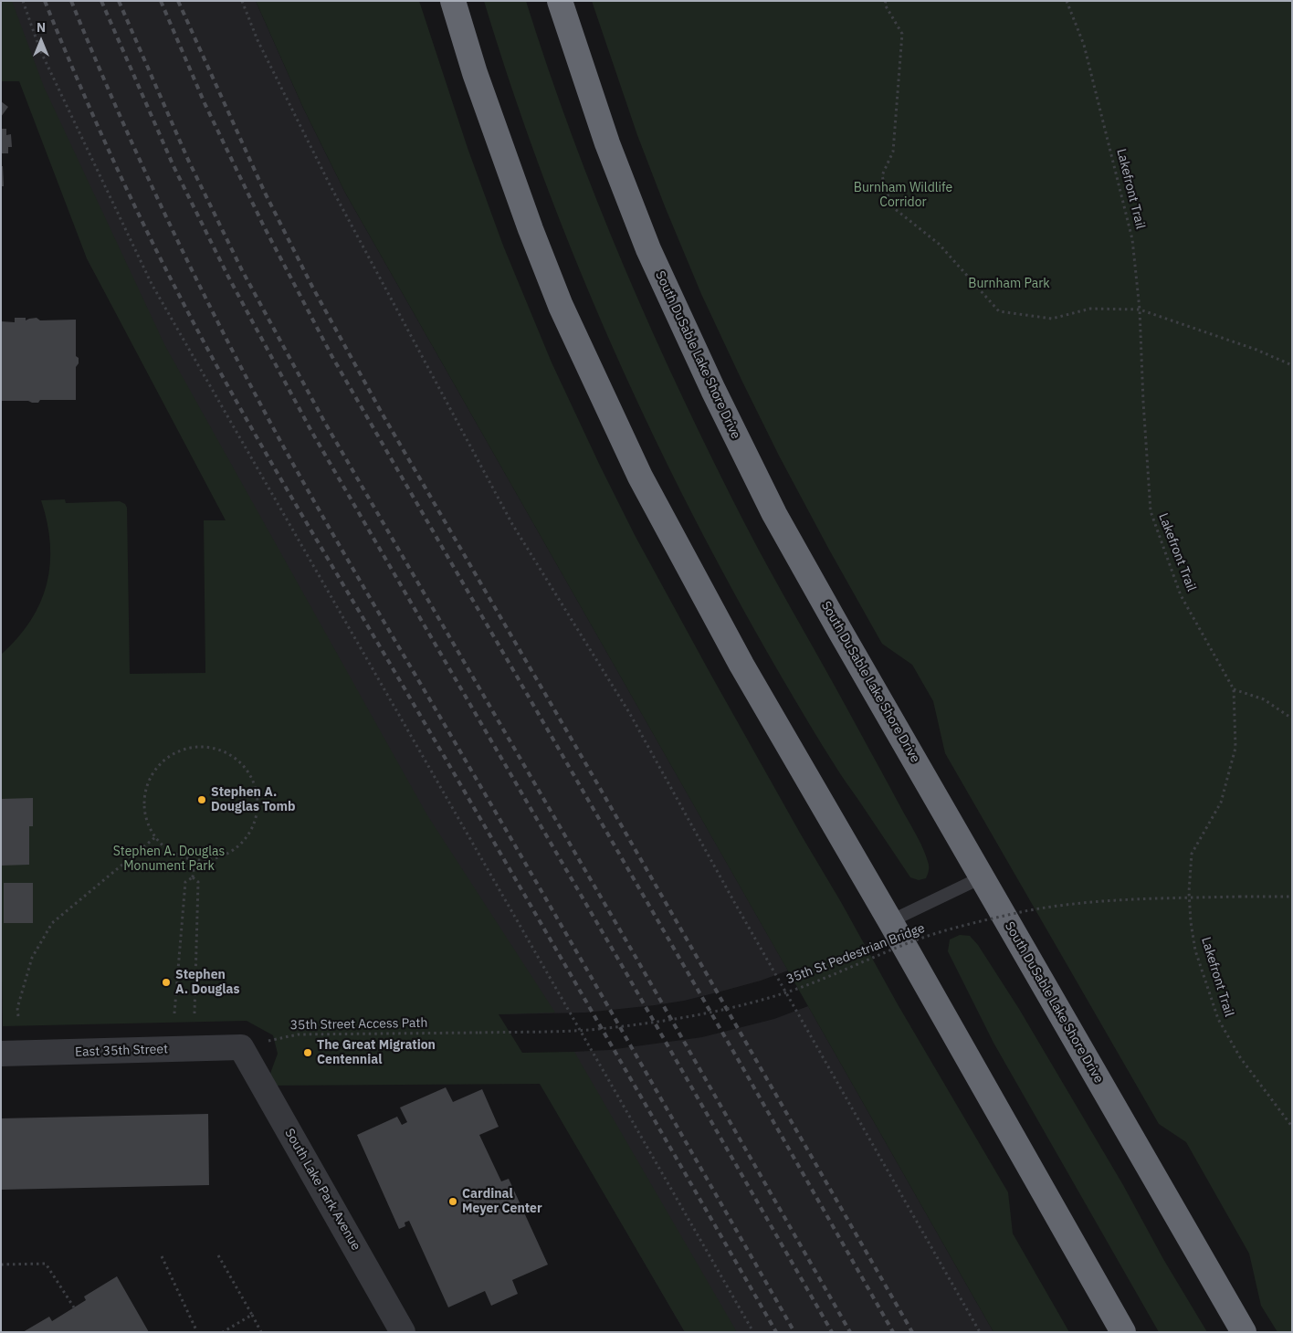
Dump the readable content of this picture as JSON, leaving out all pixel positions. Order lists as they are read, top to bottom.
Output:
{
  "streets": {
    "highway": ["South DuSable Lake Shore Drive"],
    "street": ["East 35th Street", "South Lake Park Avenue"],
    "path": ["Lakefront Trail", "35th St Pedestrian Bridge", "35th Street Access Path"]
  },
  "crossings": [
    ["35th St Pedestrian Bridge", "35th Street Access Path"],
    ["35th Street Access Path", "East 35th Street"],
    ["35th Street Access Path", "South Lake Park Avenue"],
    ["East 35th Street", "South Lake Park Avenue"]
  ],
  "parks": ["Burnham Wildlife Corridor", "Burnham Park", "Stephen A. Douglas Monument Park"],
  "places": [
    "Stephen A. Douglas Tomb",
    "Stephen A. Douglas",
    "The Great Migration Centennial",
    "Cardinal Meyer Center"
  ],
  "north": "top"
}
